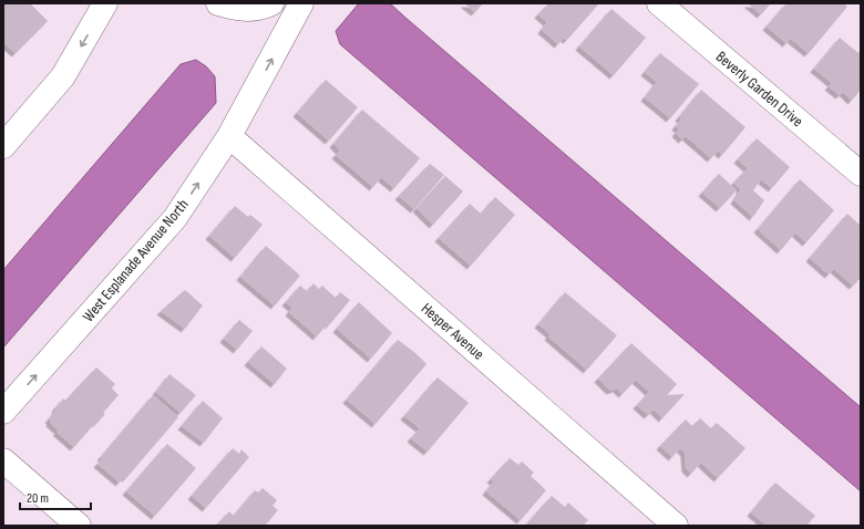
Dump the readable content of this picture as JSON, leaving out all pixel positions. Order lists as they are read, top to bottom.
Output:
{
  "streets": {
    "street": ["Beverly Garden Drive", "West Esplanade Avenue North", "Hesper Avenue"]
  },
  "crossings": [
    ["West Esplanade Avenue North", "Hesper Avenue"]
  ],
  "scale_bar": "20 m"
}
